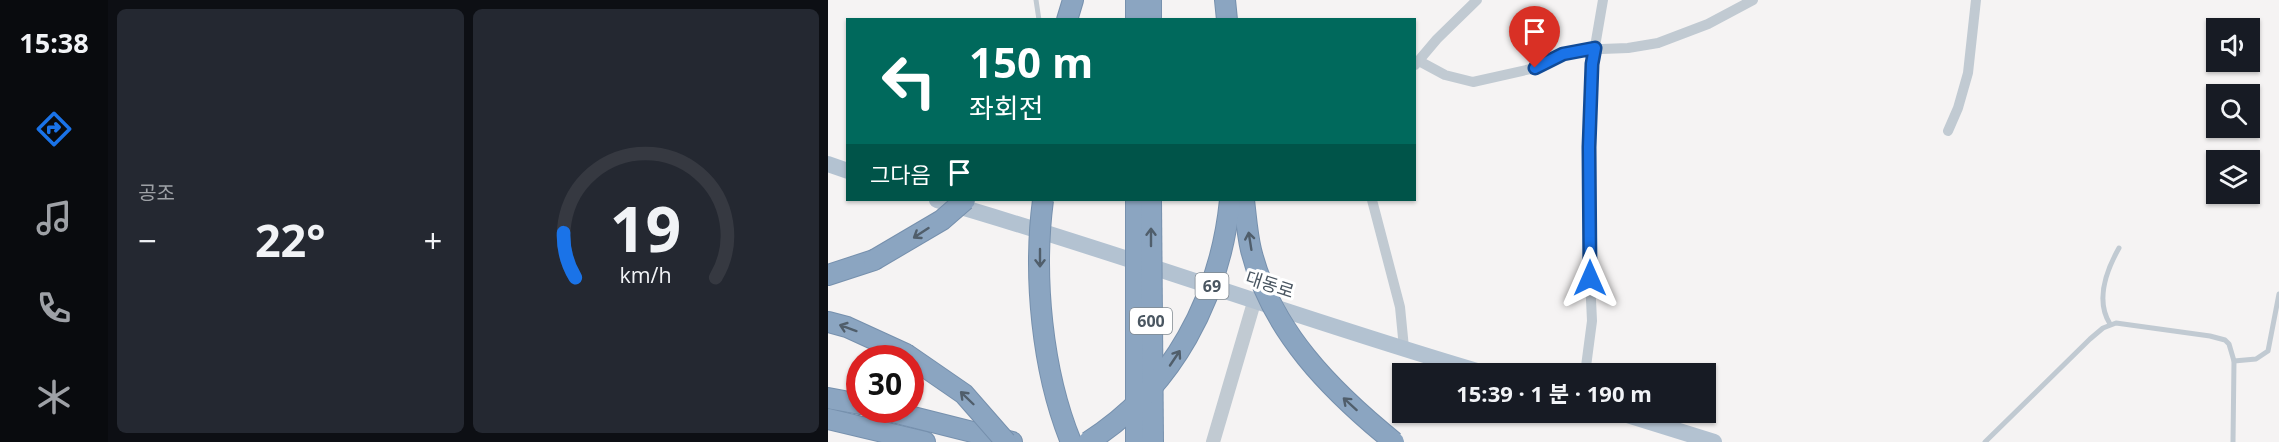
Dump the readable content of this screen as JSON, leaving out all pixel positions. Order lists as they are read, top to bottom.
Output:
{
  "streets": {
    "highway": ["600"],
    "main road": ["대동로", "69"]
  },
  "page": {
    "tabs": "15:38",
    "tile": "공조",
    "turn": ["150 m", "좌회전"],
    "then": "그다음",
    "heat": ["−", "22°", "+"],
    "limit": "30",
    "trip": "15:39 · 1 분 · 190 m",
    "gauge": ["19", "km/h"]
  }
}
